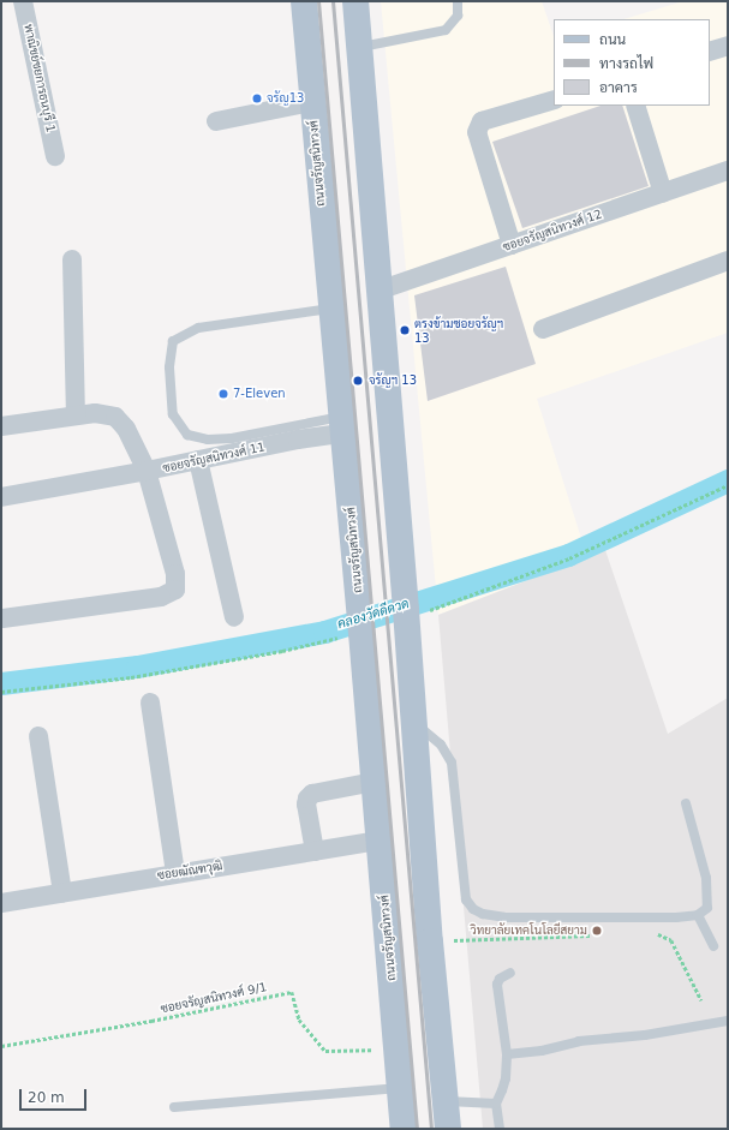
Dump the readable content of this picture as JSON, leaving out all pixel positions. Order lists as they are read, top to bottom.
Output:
{
  "streets": {
    "main road": ["ถนนจรัญสนิทวงศ์"],
    "street": [
      "พาณิชย์ชยการธนบุรี 1",
      "ซอยจรัญสนิทวงศ์ 12",
      "ซอยจรัญสนิทวงศ์ 11",
      "ซอยฒัณฑวุฒิ"
    ],
    "path": ["ซอยจรัญสนิทวงศ์ 9/1"]
  },
  "crossings": [
    ["ถนนจรัญสนิทวงศ์", "ซอยจรัญสนิทวงศ์ 11"],
    ["ถนนจรัญสนิทวงศ์", "ซอยฒัณฑวุฒิ"],
    ["ถนนจรัญสนิทวงศ์", "ซอยจรัญสนิทวงศ์ 9/1"]
  ],
  "water": ["คลองวัดดีดวด"],
  "places": [
    "จรัญ13",
    "ตรงข้ามซอยจรัญฯ 13",
    "จรัญฯ 13",
    "7-Eleven",
    "วิทยาลัยเทคโนโลยีสยาม"
  ],
  "legend": ["ถนน", "ทางรถไฟ", "อาคาร"],
  "scale_bar": "20 m"
}
